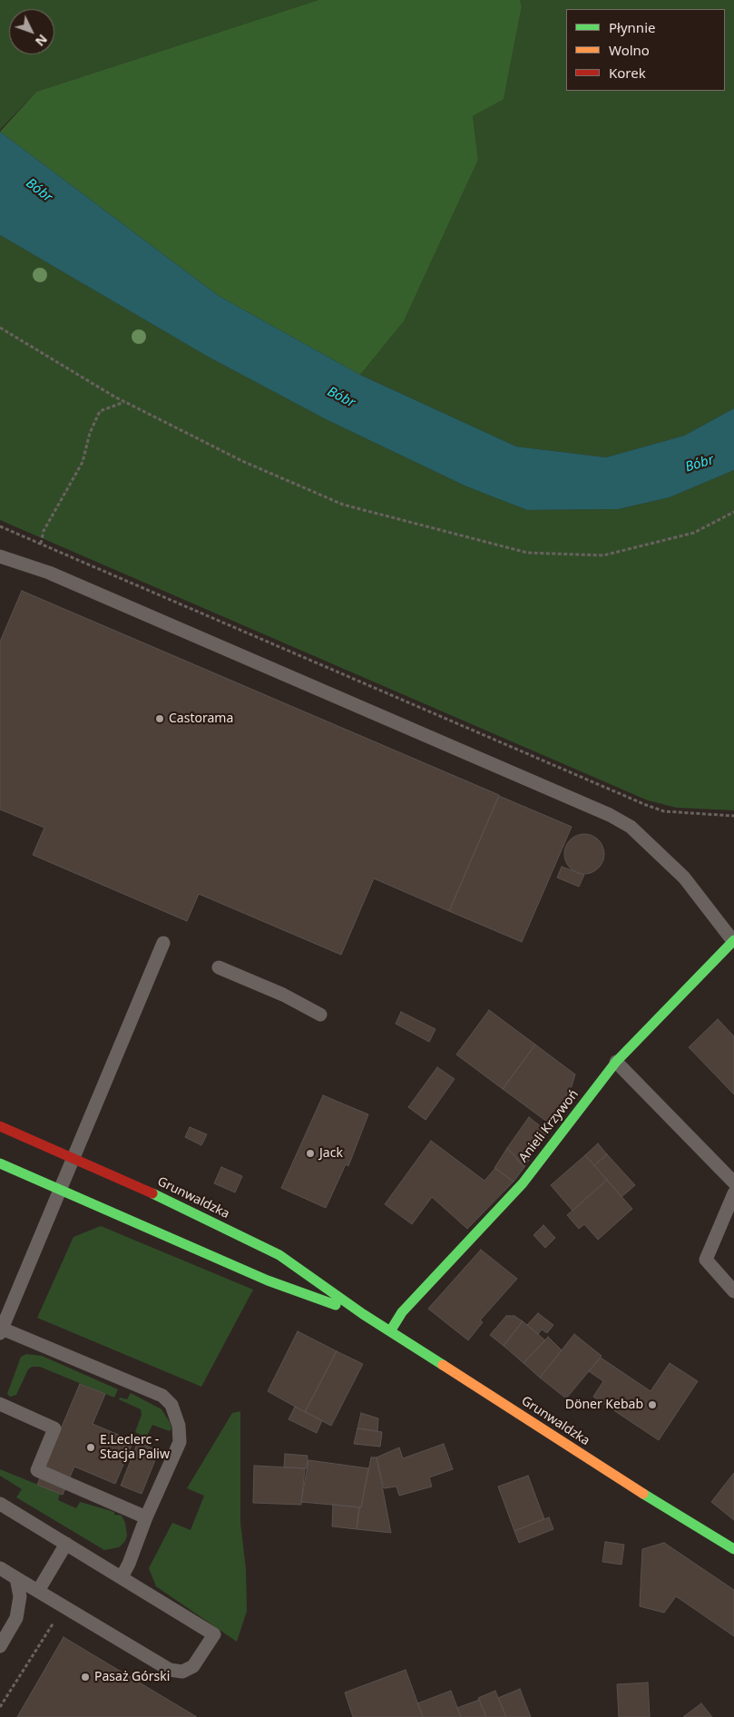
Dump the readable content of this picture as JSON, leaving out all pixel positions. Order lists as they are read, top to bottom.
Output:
{
  "streets": {
    "street": ["Anieli Krzywoń", "Grunwaldzka"]
  },
  "crossings": [
    ["Anieli Krzywoń", "Grunwaldzka"]
  ],
  "water": ["Bóbr"],
  "places": [
    "Castorama",
    "Jack",
    "Döner Kebab",
    "E.Leclerc - Stacja Paliw",
    "Pasaż Górski"
  ],
  "legend": ["Płynnie", "Wolno", "Korek"],
  "north": "bottom right"
}
